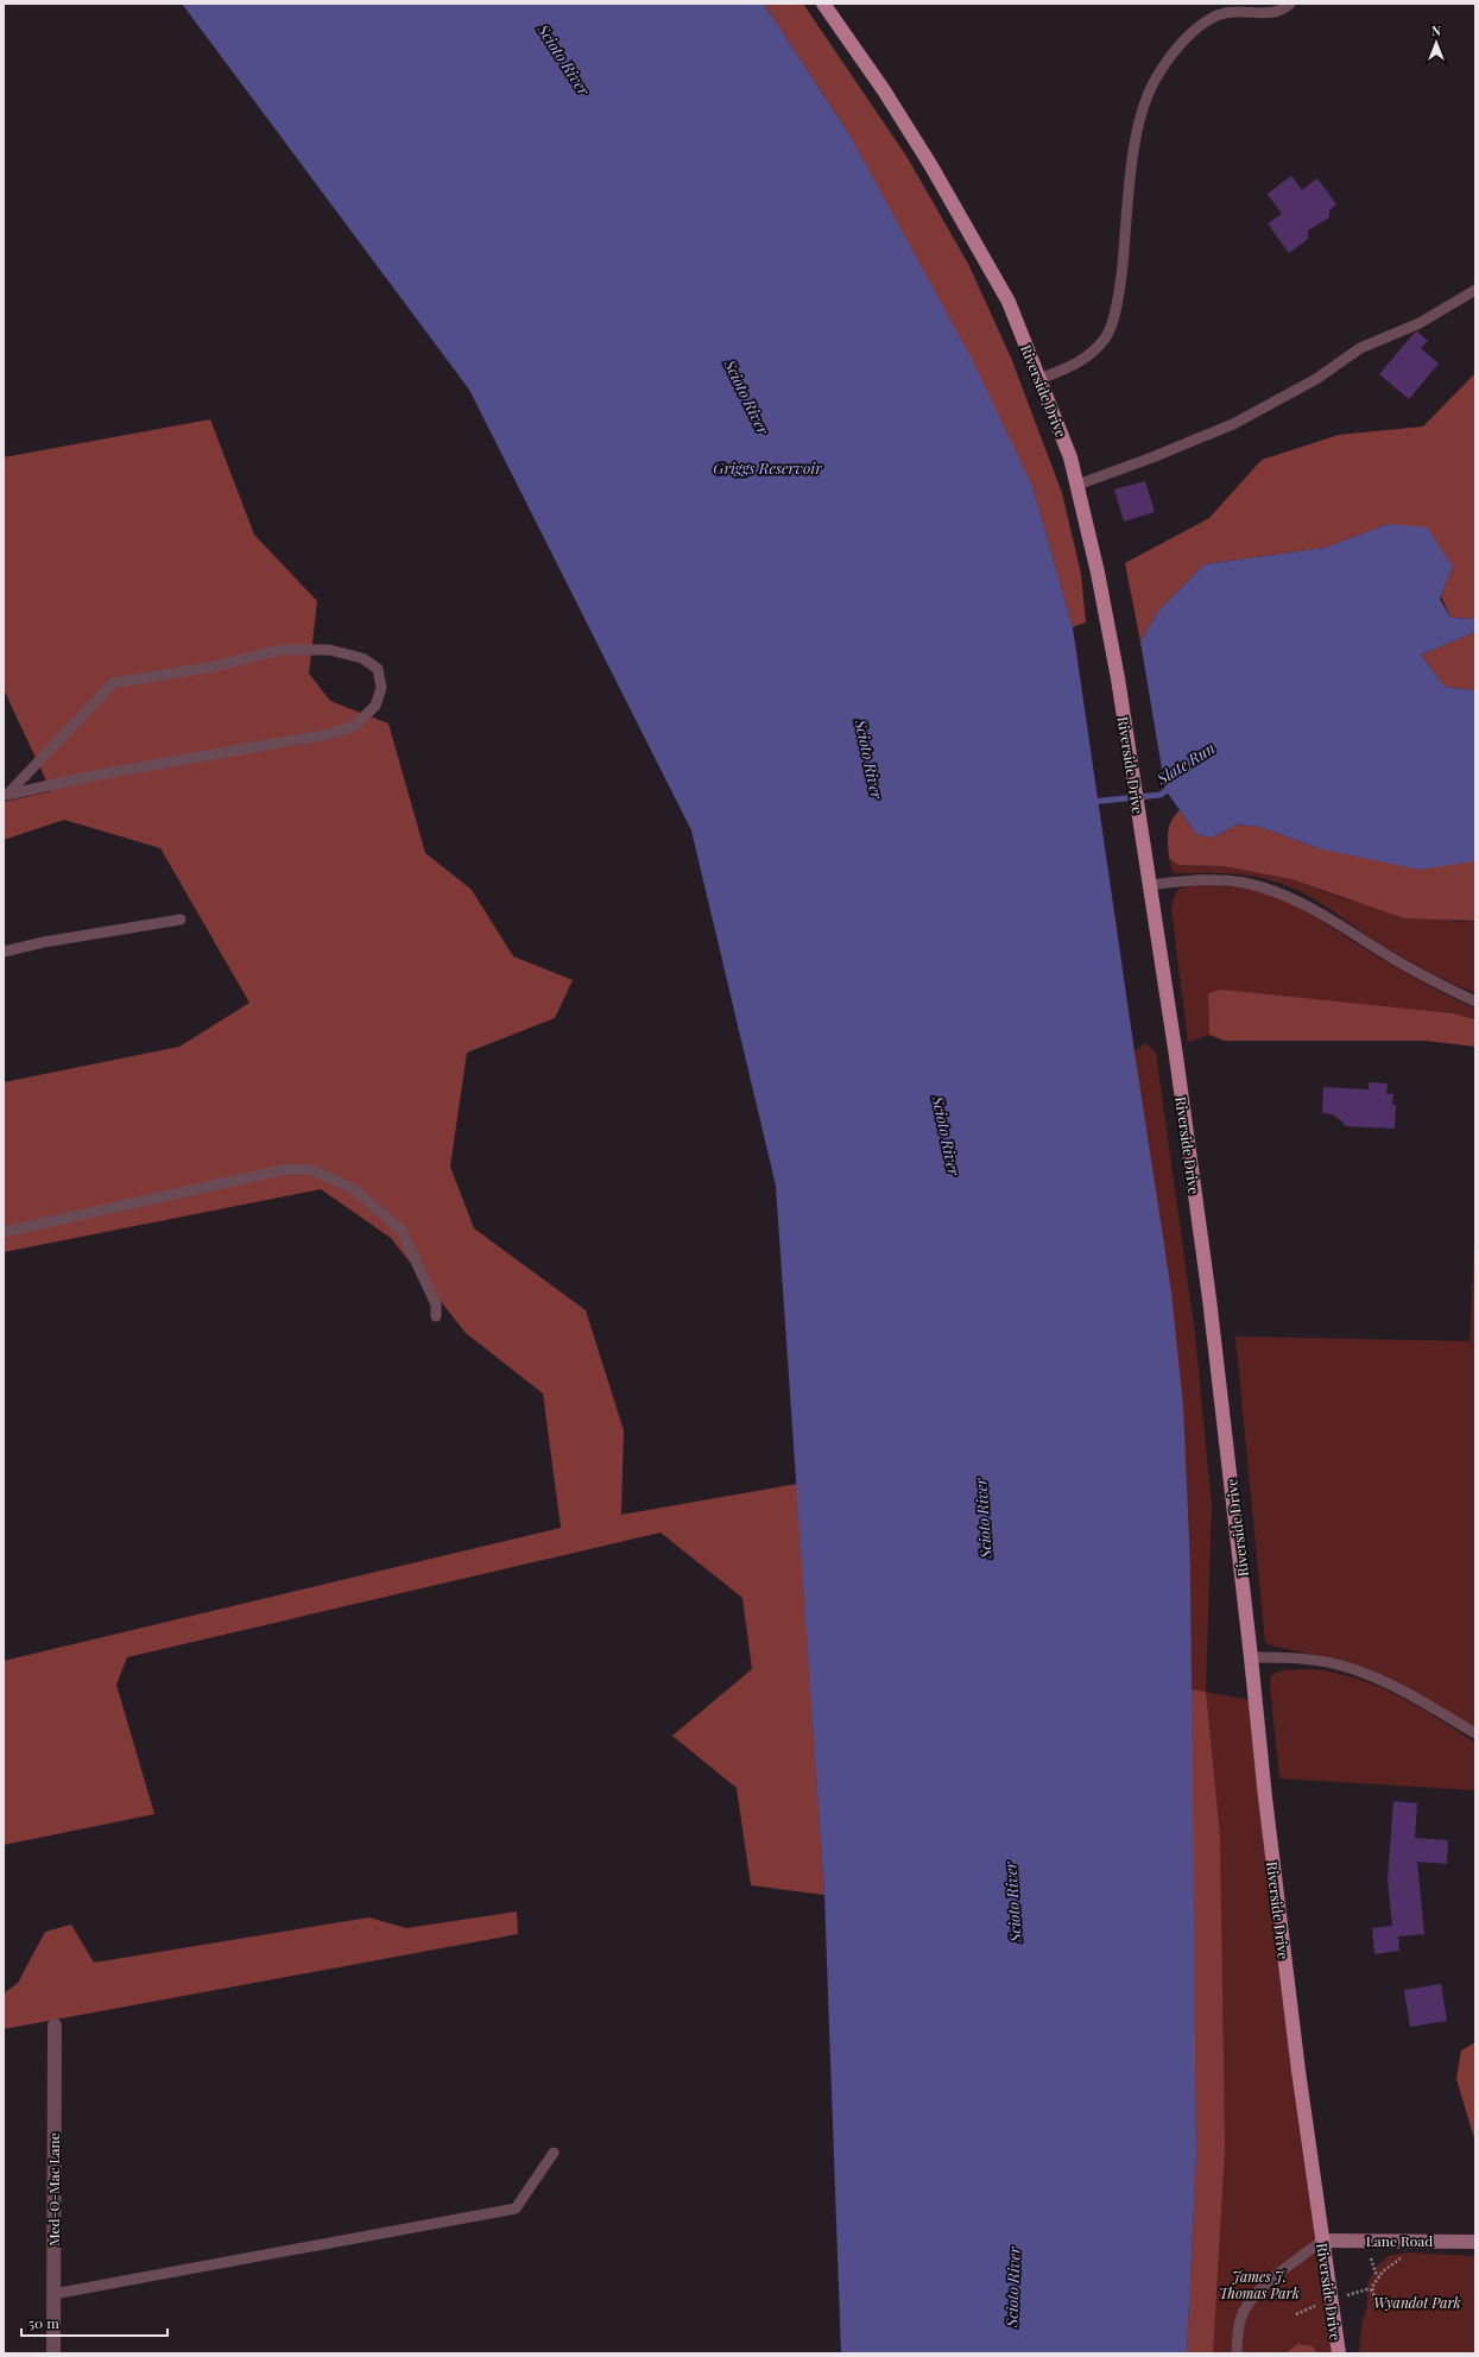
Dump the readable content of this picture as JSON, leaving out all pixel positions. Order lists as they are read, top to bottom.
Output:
{
  "streets": {
    "main road": ["Riverside Drive"],
    "street": ["Med-O-Mac Lane", "Lane Road"]
  },
  "crossings": [
    ["Riverside Drive", "Lane Road"]
  ],
  "water": ["Scioto River", "Griggs Reservoir", "Slate Run"],
  "parks": ["James J. Thomas Park", "Wyandot Park"],
  "scale_bar": "50 m",
  "north": "top"
}
